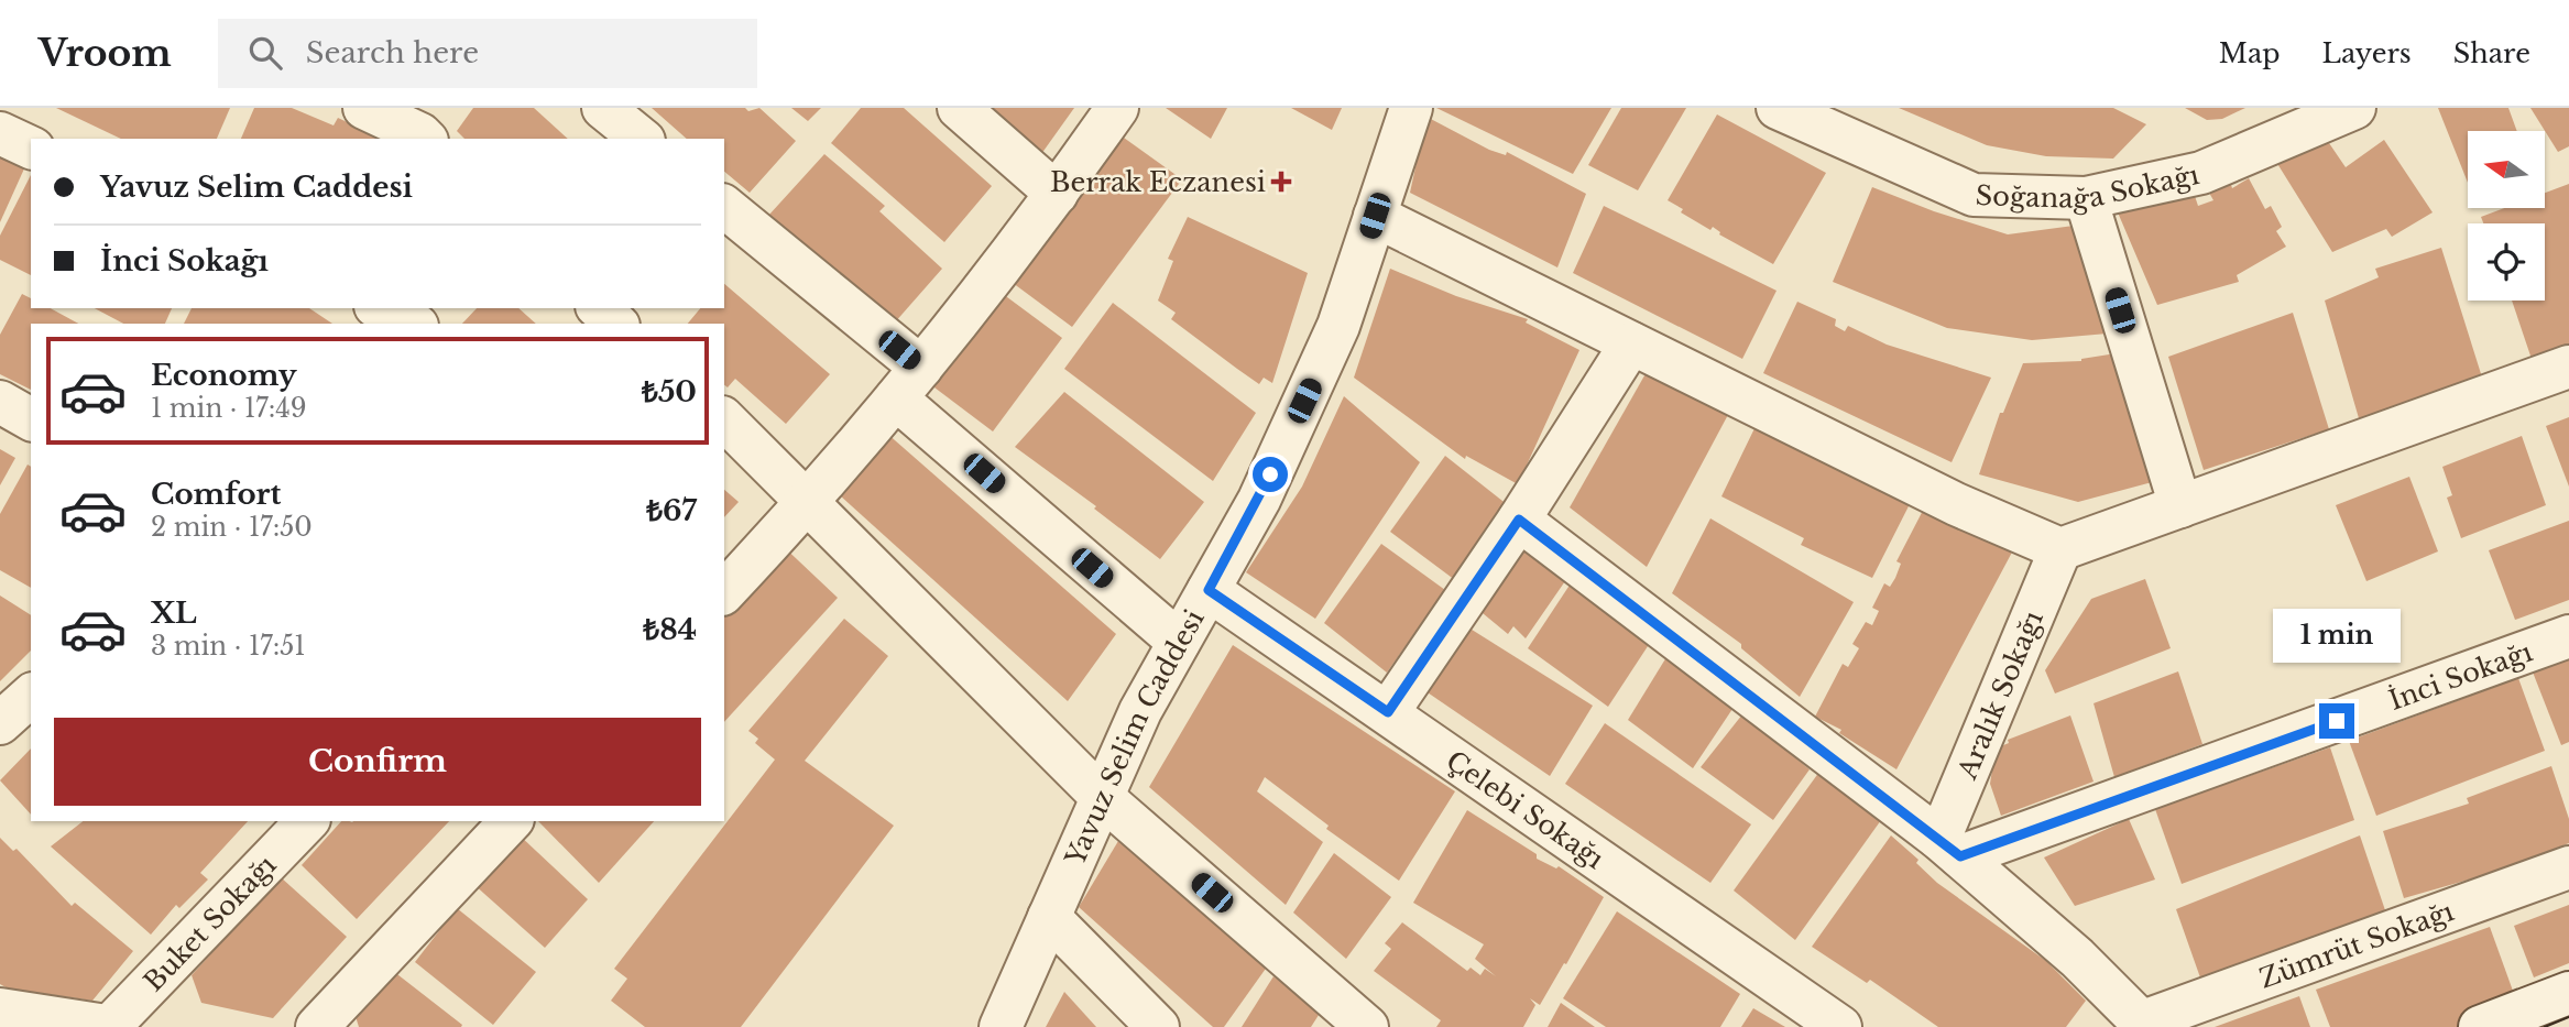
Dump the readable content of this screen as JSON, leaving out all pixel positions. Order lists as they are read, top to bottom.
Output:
{
  "streets": {
    "street": [
      "Soğanağa Sokağı",
      "İnci Sokağı",
      "Aralık Sokağı",
      "Yavuz Selim Caddesi",
      "Çelebi Sokağı",
      "Buket Sokağı",
      "Zümrüt Sokağı"
    ]
  },
  "crossings": [
    ["İnci Sokağı", "Aralık Sokağı"],
    ["Yavuz Selim Caddesi", "Çelebi Sokağı"]
  ],
  "places": {
    "health": ["Berrak Eczanesi"]
  },
  "north": "left",
  "page": {
    "header": "Vroom",
    "search": "Search here",
    "nav": ["Map", "Layers", "Share"],
    "banner": ["Yavuz Selim Caddesi", "İnci Sokağı"],
    "list": [
      {
        "name": "Economy",
        "note": "1 min · 17:49",
        "value": "₺50"
      },
      {
        "name": "Comfort",
        "note": "2 min · 17:50",
        "value": "₺67"
      },
      {
        "name": "XL",
        "note": "3 min · 17:51",
        "value": "₺84"
      }
    ],
    "bubble": "1 min",
    "buttons": "Confirm"
  }
}
